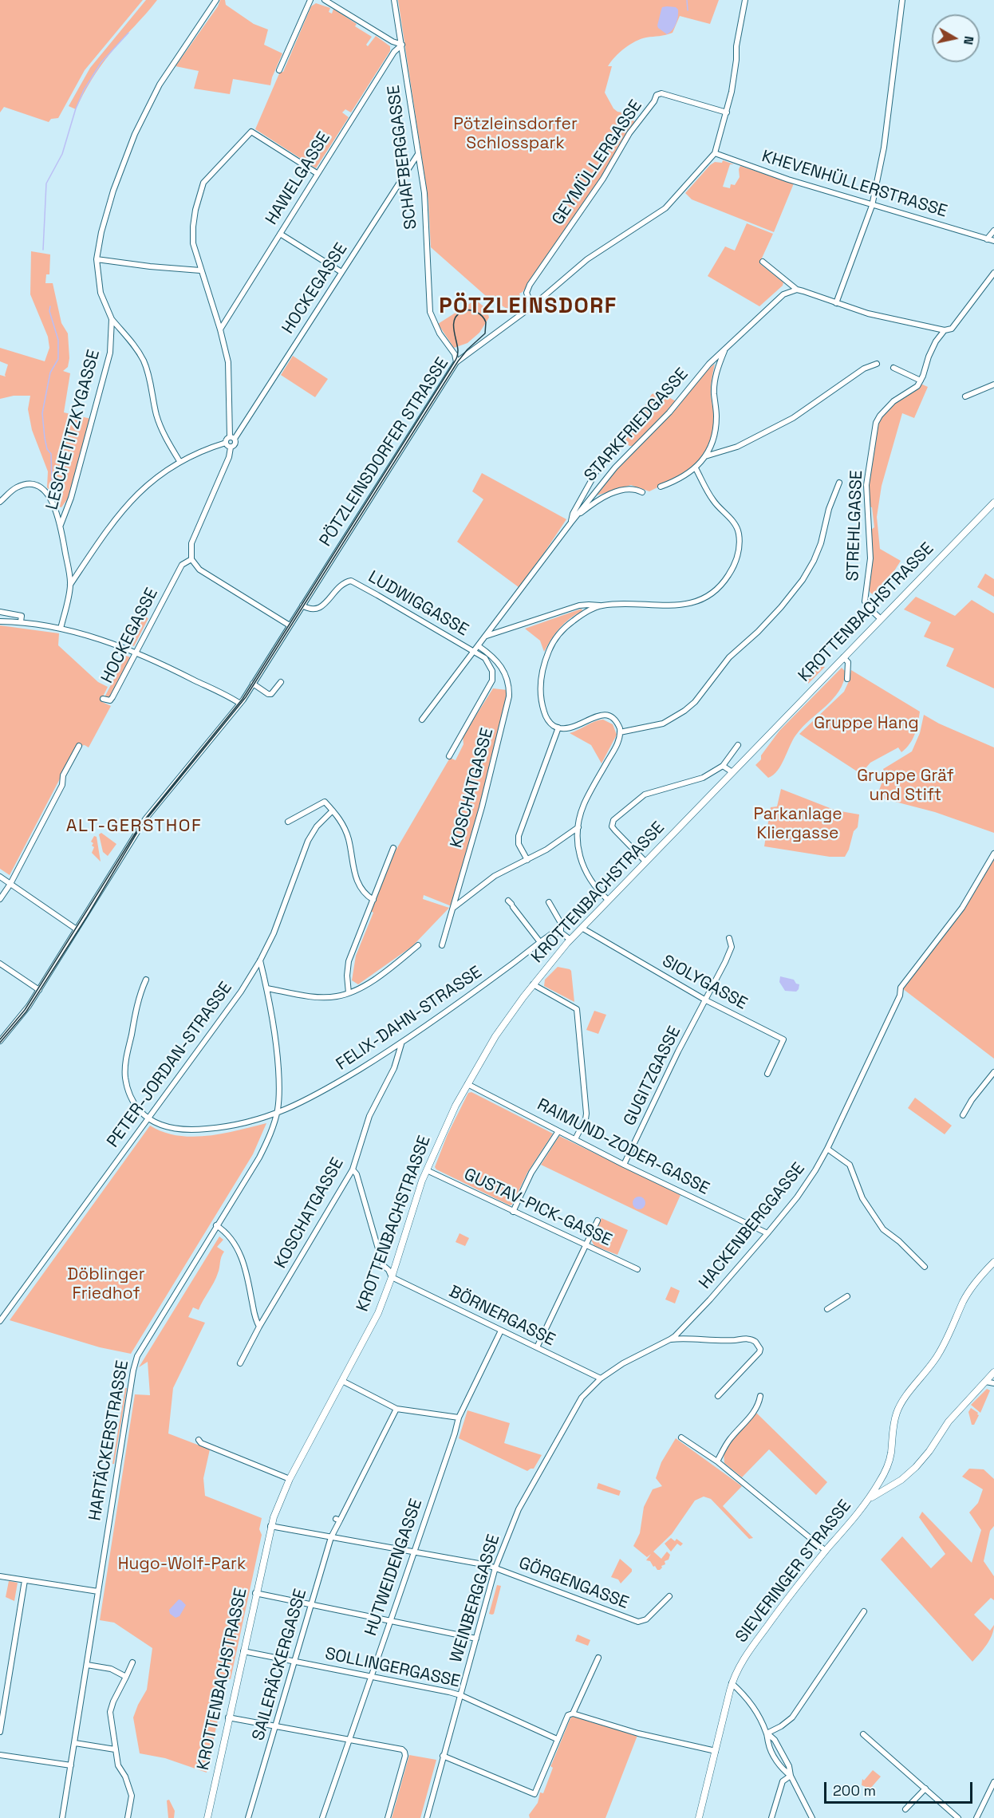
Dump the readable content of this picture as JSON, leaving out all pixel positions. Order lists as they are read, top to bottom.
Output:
{
  "streets": {
    "main road": ["KROTTENBACHSTRASSE", "SIEVERINGER STRASSE"],
    "street": [
      "SCHAFBERGGASSE",
      "GEYMÜLLERGASSE",
      "HAWELGASSE",
      "KHEVENHÜLLERSTRASSE",
      "HOCKEGASSE",
      "STARKFRIEDGASSE",
      "LESCHETITZKYGASSE",
      "PÖTZLEINSDORFER STRASSE",
      "STREHLGASSE",
      "LUDWIGGASSE",
      "KOSCHATGASSE",
      "SIOLYGASSE",
      "FELIX-DAHN-STRASSE",
      "PETER-JORDAN-STRASSE",
      "GUGITZGASSE",
      "RAIMUND-ZODER-GASSE",
      "GUSTAV-PICK-GASSE",
      "HACKENBERGGASSE",
      "BÖRNERGASSE",
      "HARTÄCKERSTRASSE",
      "HUTWEIDENGASSE",
      "GÖRGENGASSE",
      "WEINBERGGASSE",
      "SAILERÄCKERGASSE",
      "SOLLINGERGASSE"
    ]
  },
  "crossings": [
    ["SCHAFBERGGASSE", "HAWELGASSE"],
    ["SCHAFBERGGASSE", "HOCKEGASSE"],
    ["SCHAFBERGGASSE", "PÖTZLEINSDORFER STRASSE"],
    ["GEYMÜLLERGASSE", "PÖTZLEINSDORFER STRASSE"],
    ["KHEVENHÜLLERSTRASSE", "PÖTZLEINSDORFER STRASSE"],
    ["STARKFRIEDGASSE", "LUDWIGGASSE"],
    ["STARKFRIEDGASSE", "KOSCHATGASSE"],
    ["PÖTZLEINSDORFER STRASSE", "LUDWIGGASSE"],
    ["STREHLGASSE", "KROTTENBACHSTRASSE"],
    ["KROTTENBACHSTRASSE", "SIOLYGASSE"],
    ["KROTTENBACHSTRASSE", "RAIMUND-ZODER-GASSE"],
    ["KROTTENBACHSTRASSE", "GUSTAV-PICK-GASSE"],
    ["KROTTENBACHSTRASSE", "BÖRNERGASSE"],
    ["KROTTENBACHSTRASSE", "GÖRGENGASSE"],
    ["KROTTENBACHSTRASSE", "SOLLINGERGASSE"],
    ["KOSCHATGASSE", "FELIX-DAHN-STRASSE"],
    ["SIOLYGASSE", "GUGITZGASSE"],
    ["FELIX-DAHN-STRASSE", "PETER-JORDAN-STRASSE"],
    ["FELIX-DAHN-STRASSE", "HARTÄCKERSTRASSE"],
    ["PETER-JORDAN-STRASSE", "HARTÄCKERSTRASSE"],
    ["GUGITZGASSE", "RAIMUND-ZODER-GASSE"],
    ["RAIMUND-ZODER-GASSE", "HACKENBERGGASSE"],
    ["HACKENBERGGASSE", "BÖRNERGASSE"],
    ["HACKENBERGGASSE", "WEINBERGGASSE"],
    ["BÖRNERGASSE", "HUTWEIDENGASSE"],
    ["BÖRNERGASSE", "WEINBERGGASSE"],
    ["HUTWEIDENGASSE", "GÖRGENGASSE"],
    ["HUTWEIDENGASSE", "SOLLINGERGASSE"],
    ["GÖRGENGASSE", "WEINBERGGASSE"],
    ["GÖRGENGASSE", "SAILERÄCKERGASSE"],
    ["WEINBERGGASSE", "SOLLINGERGASSE"],
    ["SAILERÄCKERGASSE", "SOLLINGERGASSE"]
  ],
  "districts": ["PÖTZLEINSDORF", "ALT-GERSTHOF"],
  "parks": [
    "Pötzleinsdorfer Schlosspark",
    "Gruppe Hang",
    "Gruppe Gräf und Stift",
    "Parkanlage Kliergasse",
    "Döblinger Friedhof",
    "Hugo-Wolf-Park"
  ],
  "scale_bar": "200 m",
  "north": "right"
}
